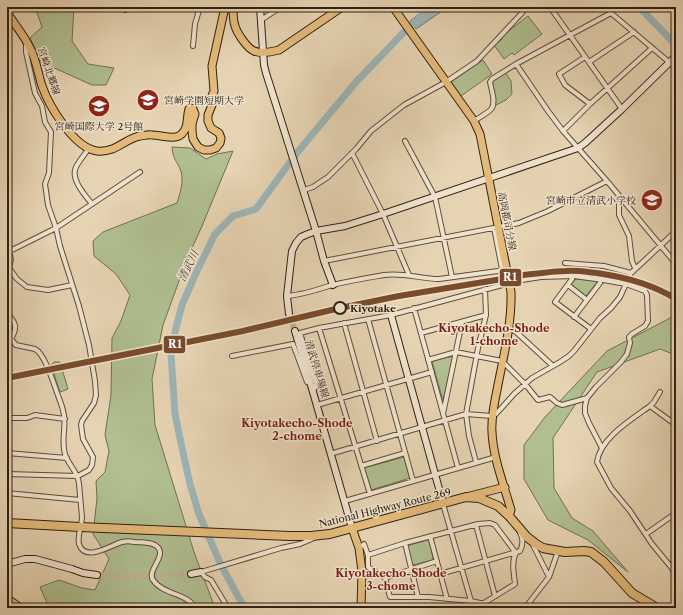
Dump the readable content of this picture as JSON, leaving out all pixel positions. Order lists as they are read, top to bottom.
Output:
{
  "streets": {
    "highway": ["National Highway Route 269"],
    "main road": ["宮崎北郷線", "高岡都司分線"],
    "street": ["清武停車場線"]
  },
  "crossings": [
    ["高岡都司分線", "National Highway Route 269"],
    ["清武停車場線", "National Highway Route 269"]
  ],
  "districts": ["Kiyotakecho-Shode 1-chome", "Kiyotakecho-Shode 2-chome", "Kiyotakecho-Shode 3-chome"],
  "water": ["清武川"],
  "places": {
    "school or university": ["宮崎学園短期大学", "宮崎国際大学 2号館", "宮崎市立清武小学校"],
    "other": ["Kiyotake"]
  },
  "lines": ["transit line R1"]
}
